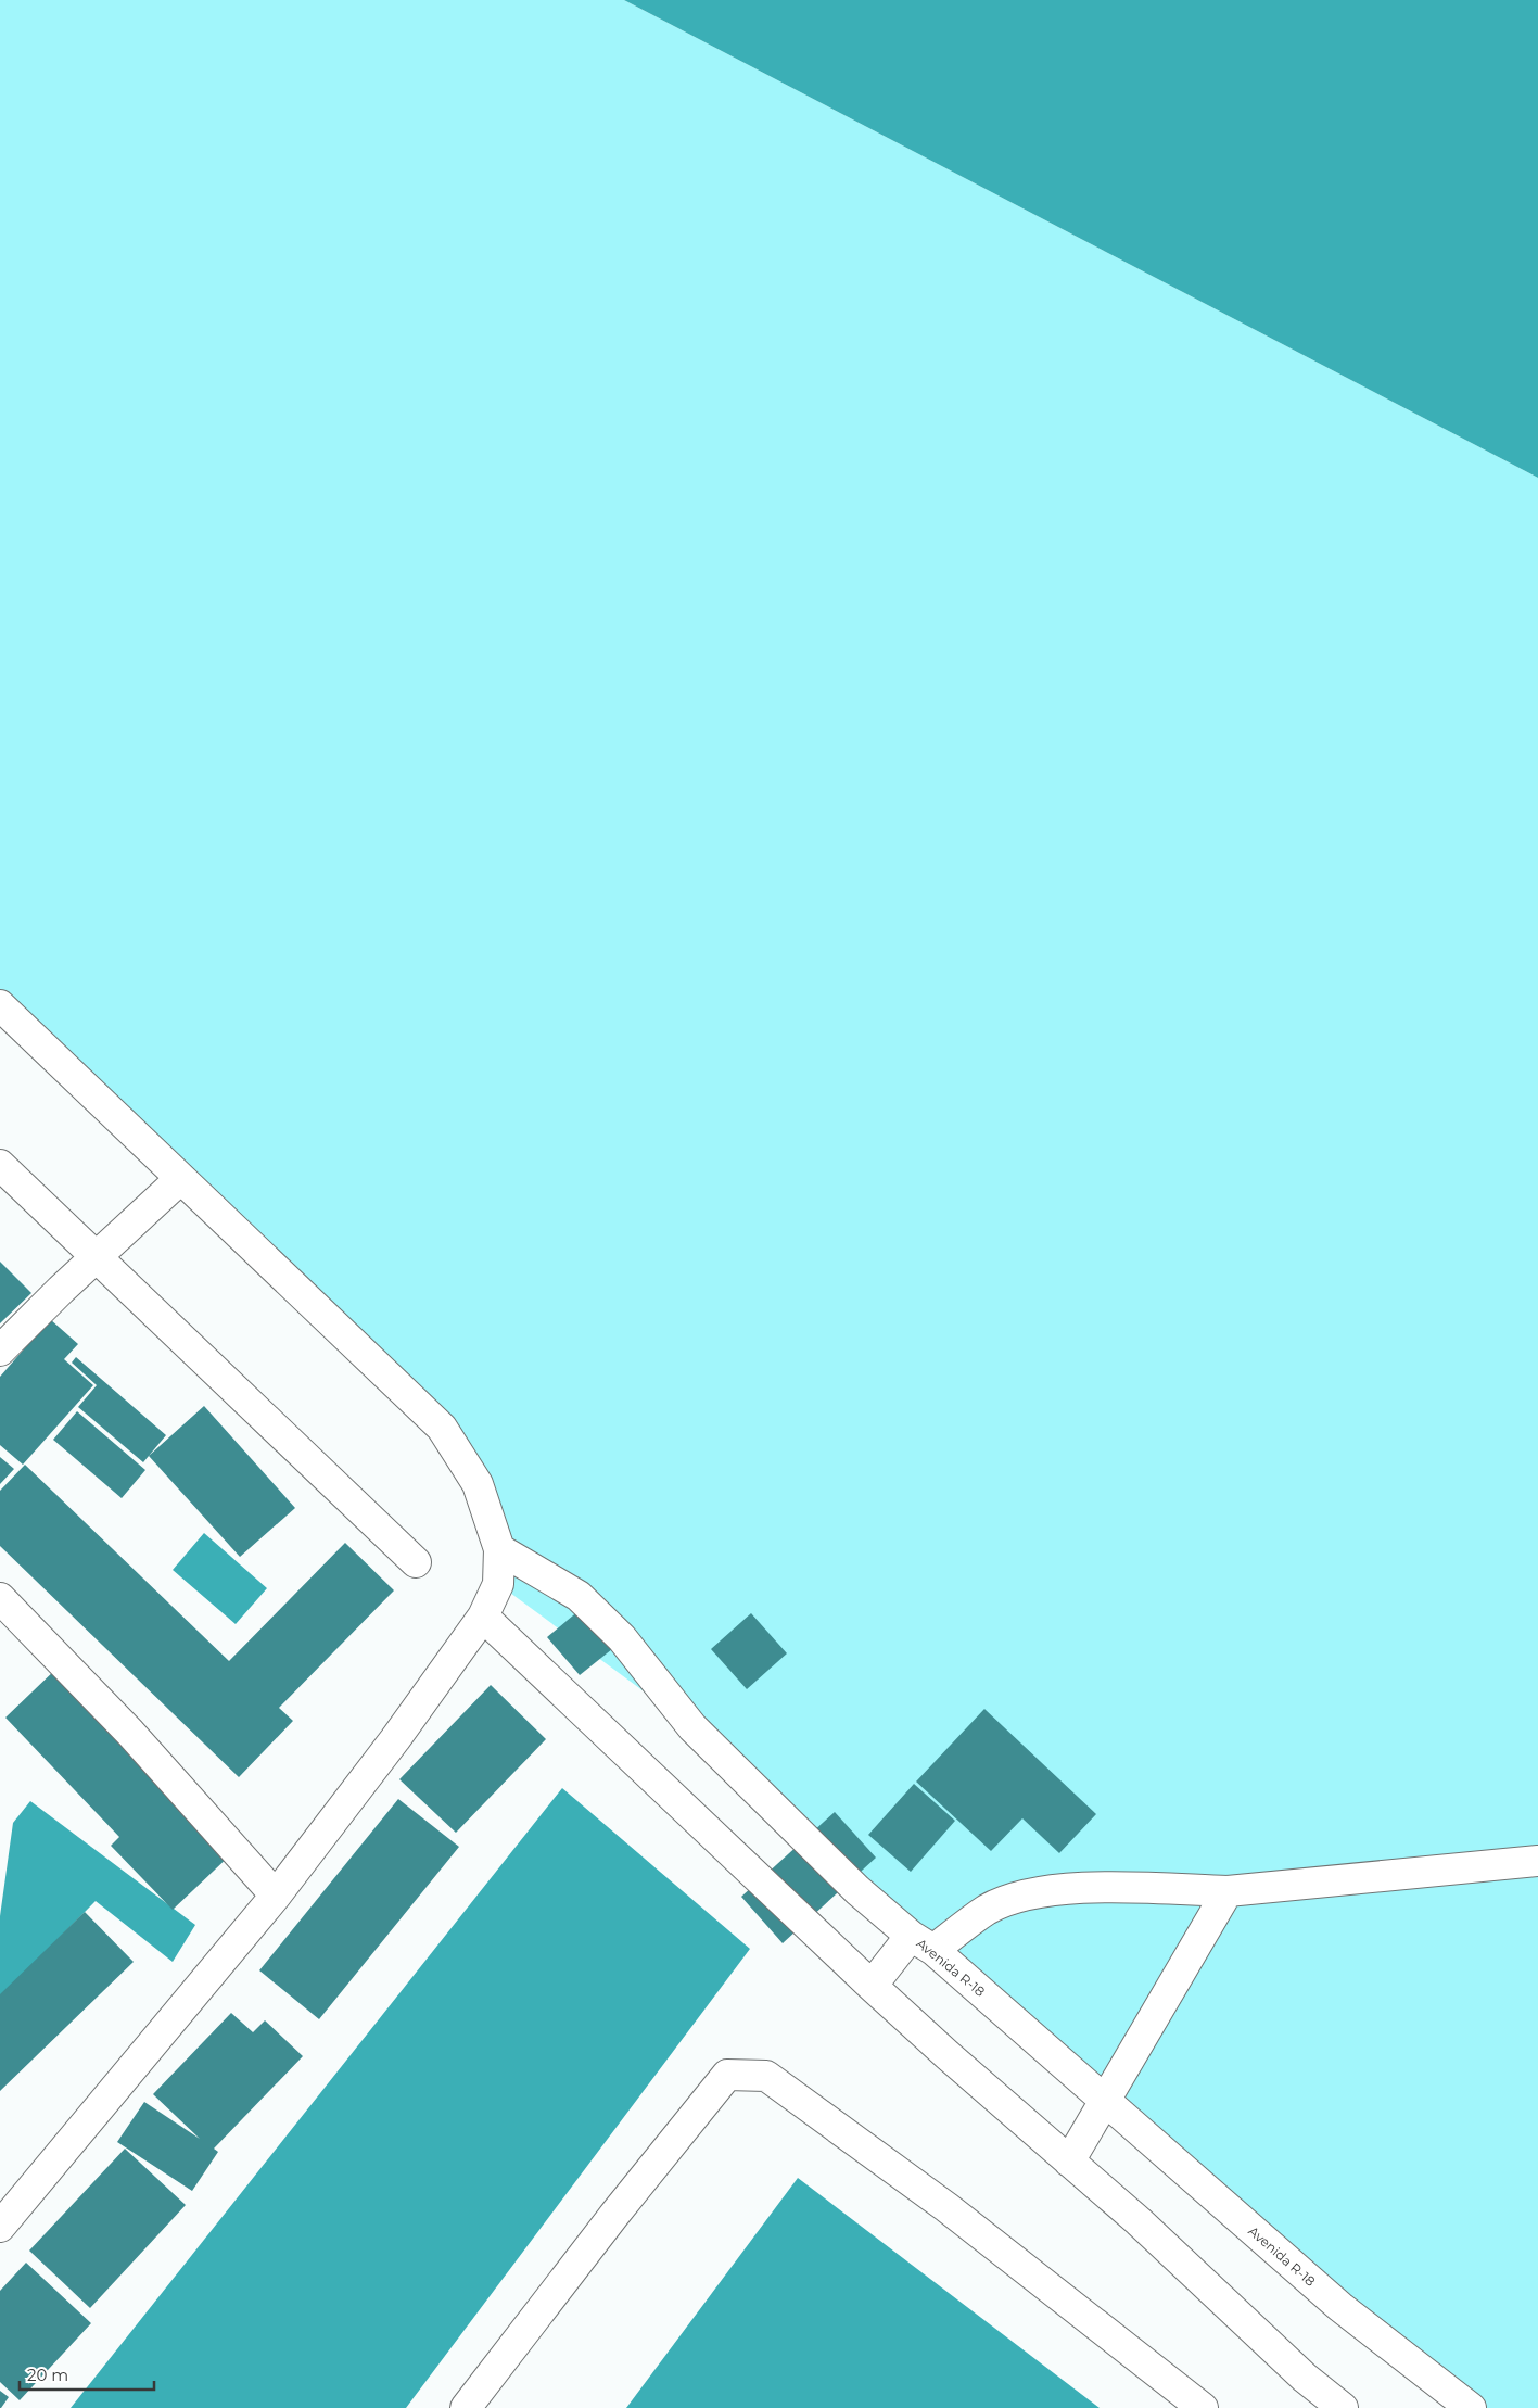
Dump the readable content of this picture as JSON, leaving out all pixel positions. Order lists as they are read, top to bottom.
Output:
{
  "streets": {
    "street": ["Avenida R-18"]
  },
  "scale_bar": "20 m"
}
